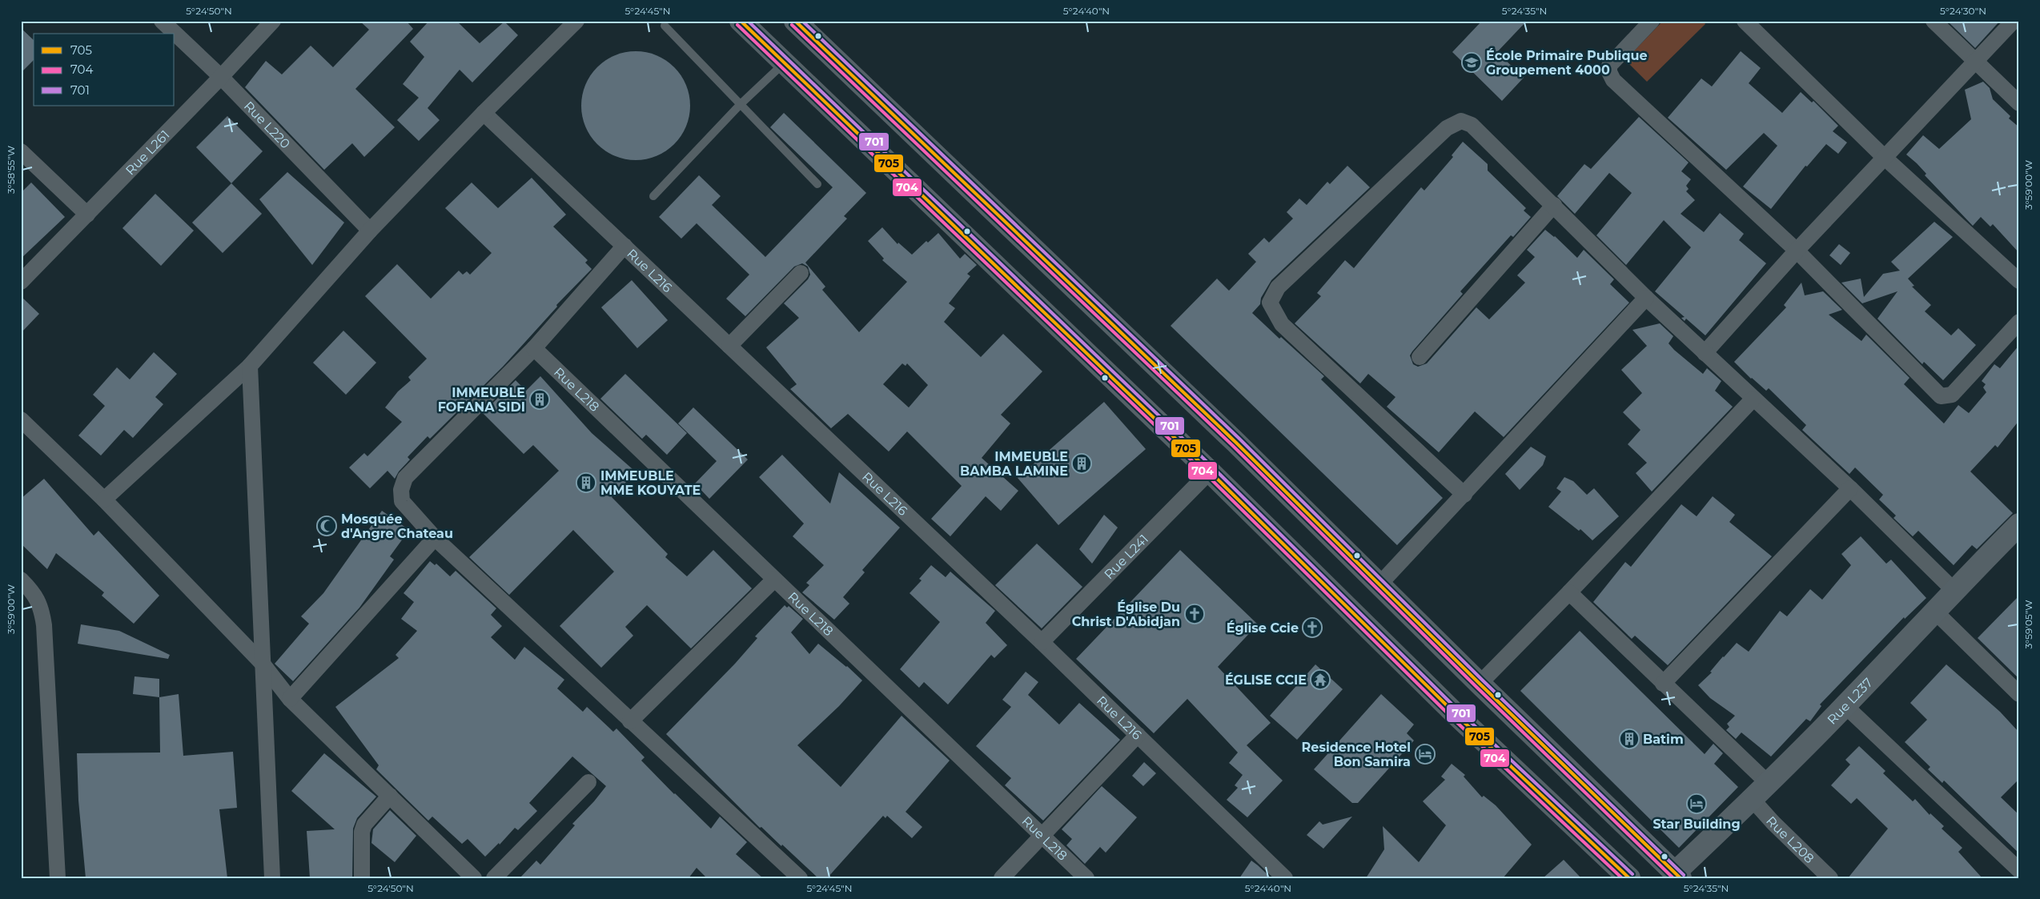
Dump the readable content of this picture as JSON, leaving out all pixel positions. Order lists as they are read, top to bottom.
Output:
{
  "streets": {
    "main road": ["Rue L237"],
    "street": [
      "Rue L220",
      "Rue L261",
      "Rue L216",
      "Rue L218",
      "Rue L241",
      "Rue L208"
    ]
  },
  "crossings": [
    ["Rue L220", "Rue L261"],
    ["Rue L216", "Rue L241"],
    ["Rue L237", "Rue L208"]
  ],
  "places": {
    "school or university": ["École Primaire Publique Groupement 4000"],
    "building": [
      "IMMEUBLE FOFANA SIDI",
      "IMMEUBLE BAMBA LAMINE",
      "IMMEUBLE MME KOUYATE",
      "Batim"
    ],
    "mosque": ["Mosquée d'Angre Chateau"],
    "church": ["Église Du Christ D'Abidjan", "Église Ccie"],
    "temple": ["ÉGLISE CCIE"],
    "hotel": ["Residence Hotel Bon Samira", "Star Building"]
  },
  "lines": ["transit line 705", "transit line 701", "transit line 704"],
  "legend": ["705", "704", "701"],
  "coordinates": [
    "5°24'50\"N",
    "5°24'45\"N",
    "5°24'40\"N",
    "5°24'35\"N",
    "5°24'30\"N",
    "3°58'55\"W",
    "3°59'00\"W",
    "3°59'05\"W"
  ]
}
